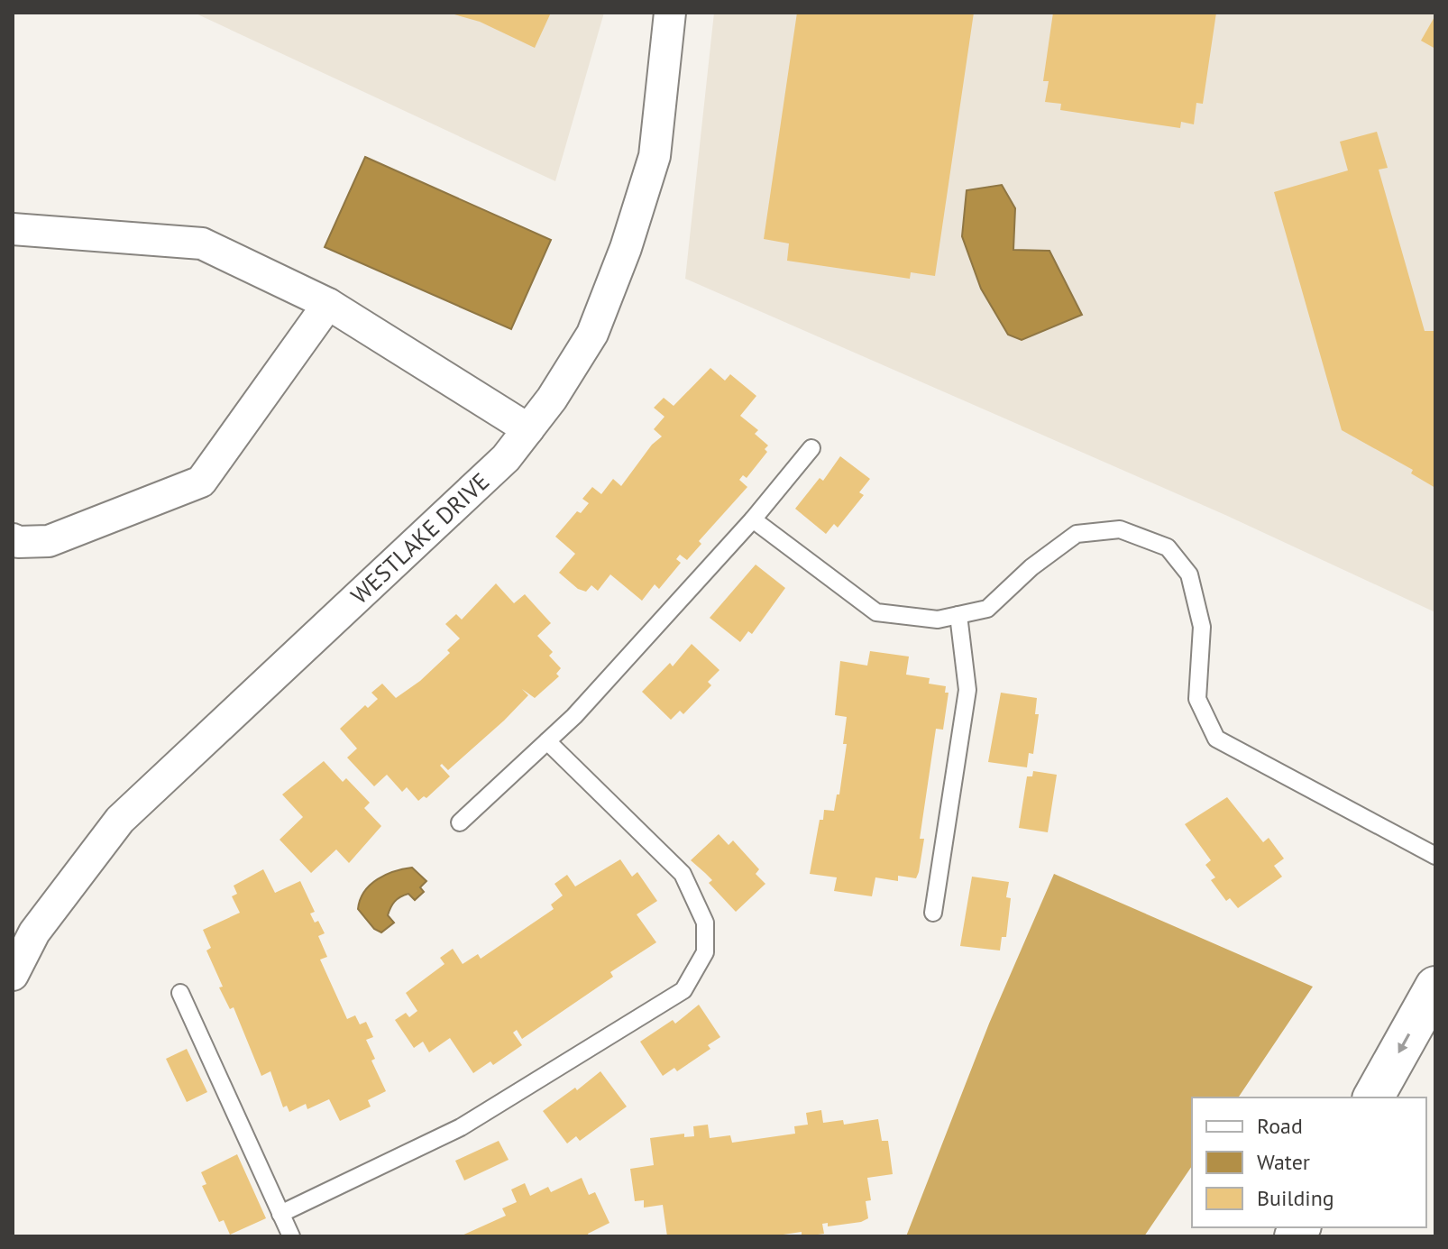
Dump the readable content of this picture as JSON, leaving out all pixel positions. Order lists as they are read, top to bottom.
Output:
{
  "streets": {
    "street": ["WESTLAKE DRIVE"]
  },
  "legend": ["Road", "Water", "Building"]
}
